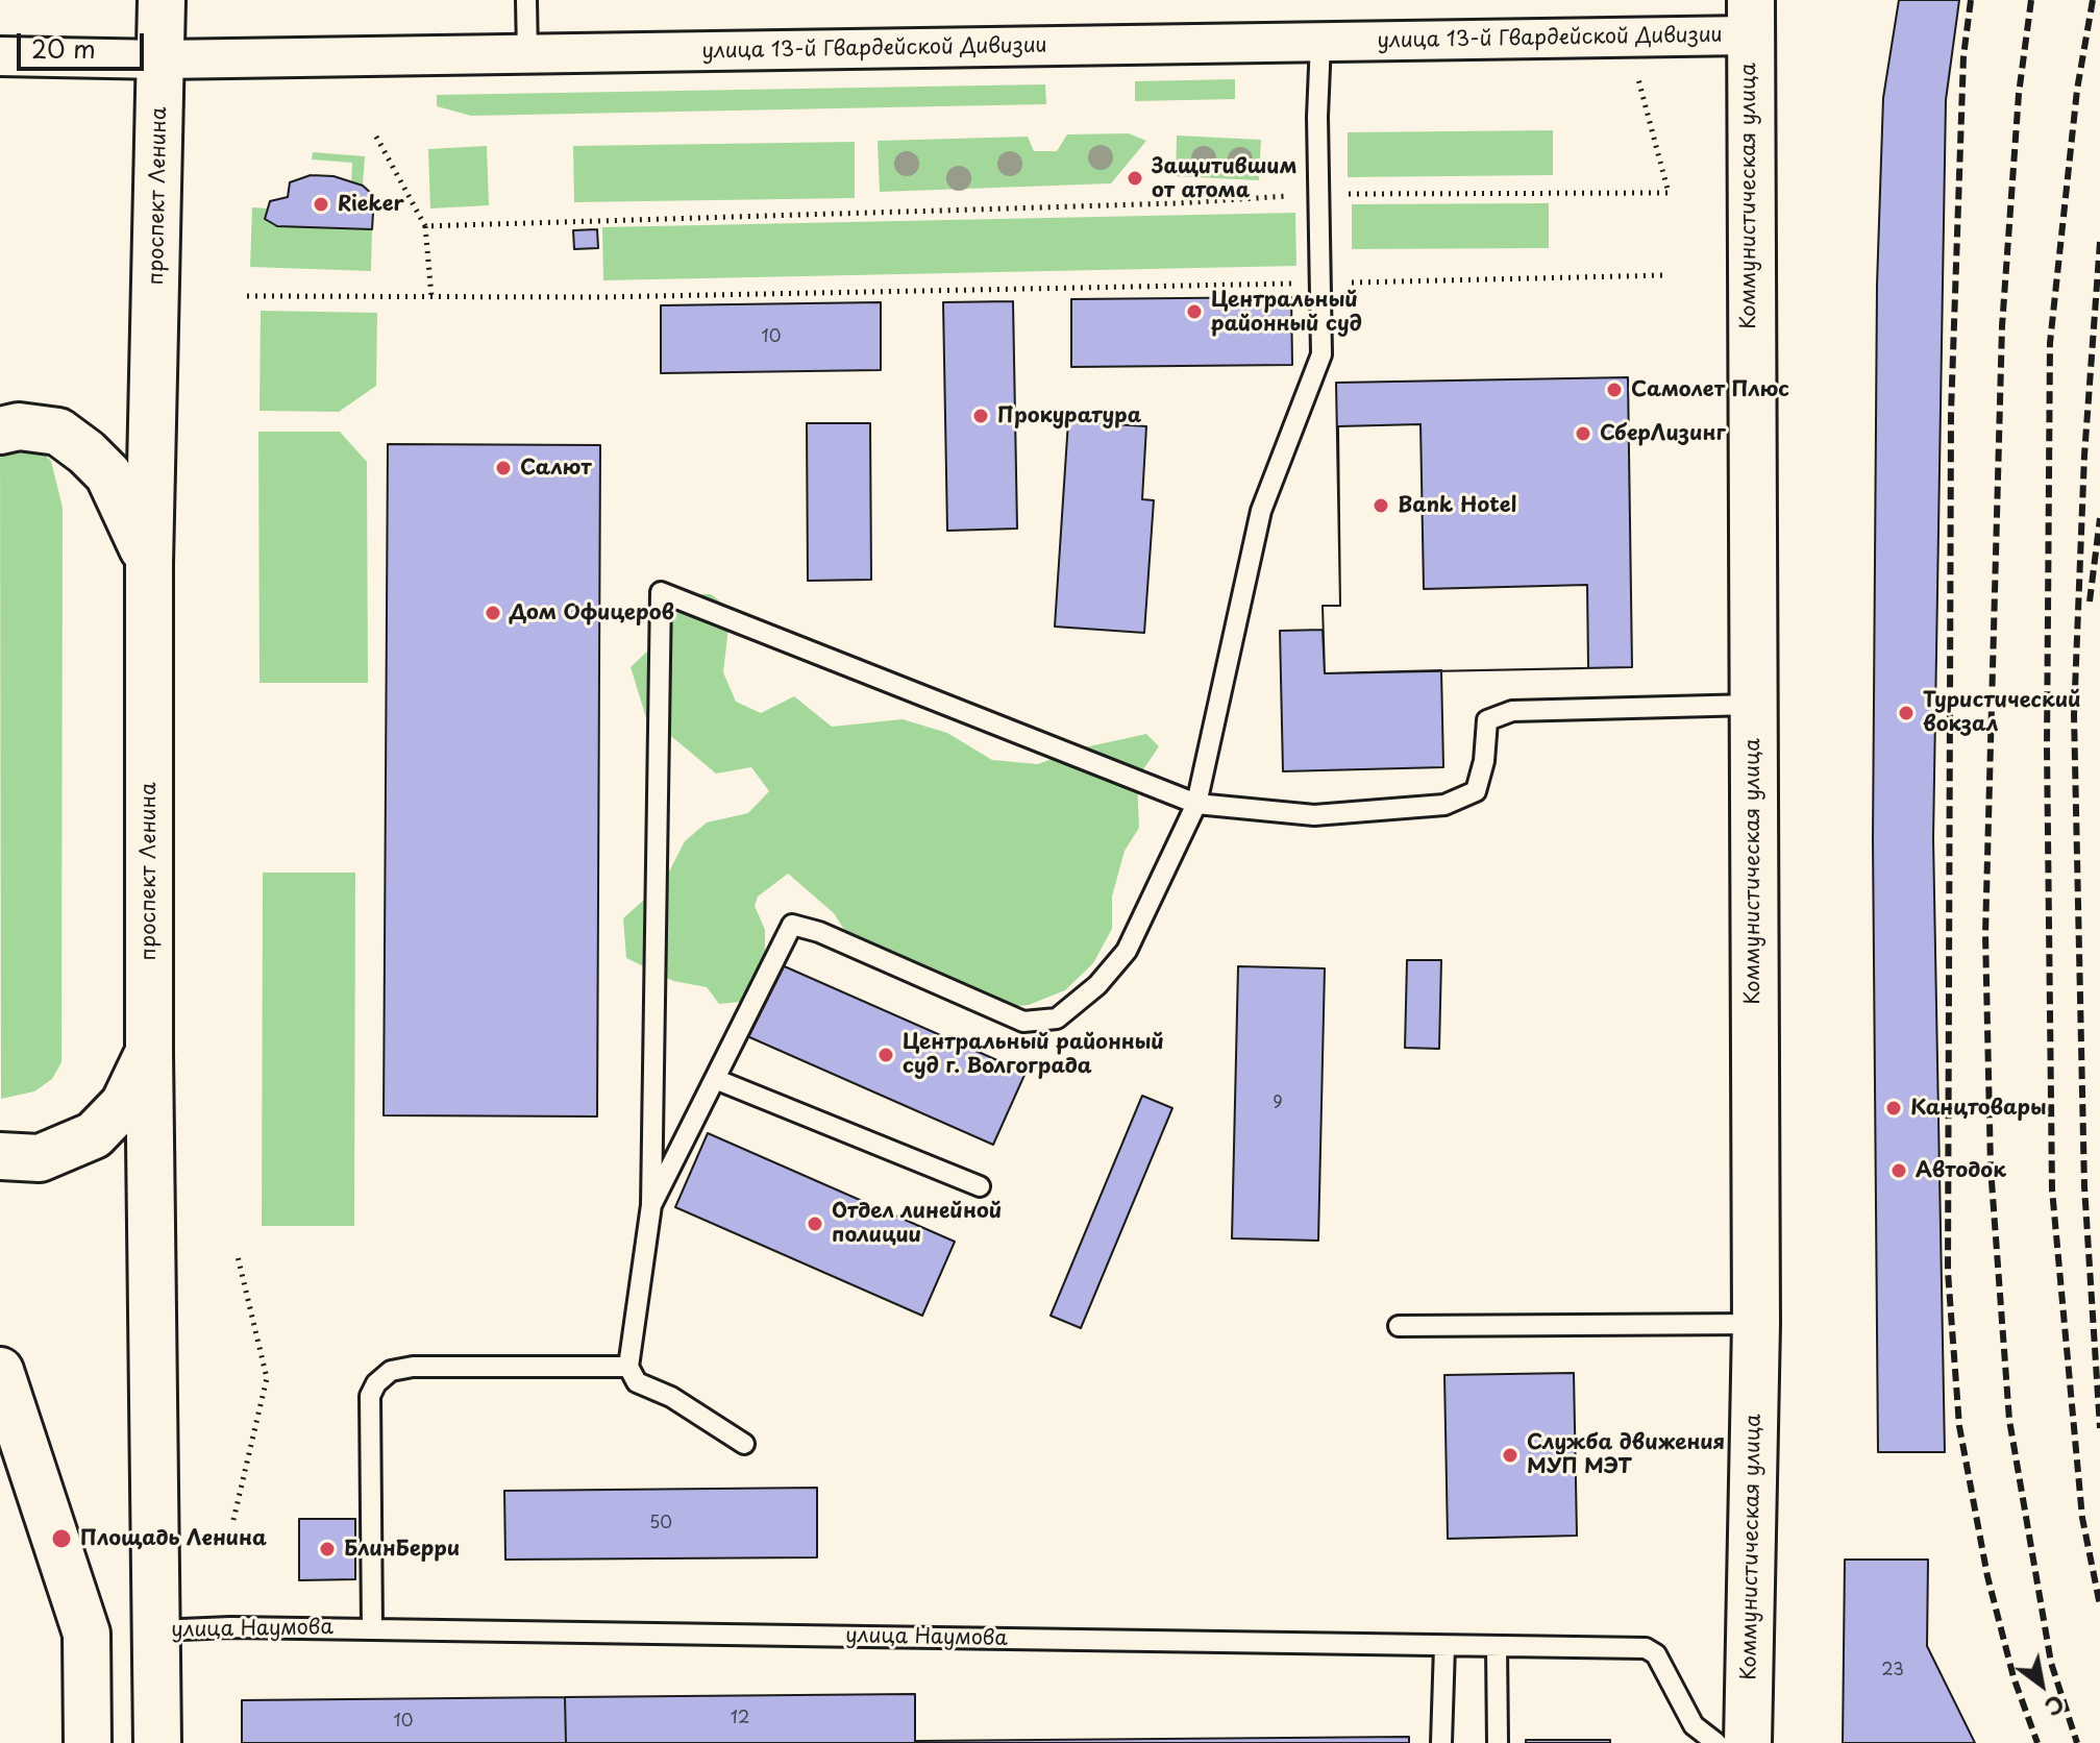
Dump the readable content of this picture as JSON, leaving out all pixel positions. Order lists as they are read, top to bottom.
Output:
{
  "streets": {
    "main road": ["проспект Ленина", "Коммунистическая улица", "улица Наумова"],
    "street": ["улица 13-й Гвардейской Дивизии"]
  },
  "crossings": [
    ["улица 13-й Гвардейской Дивизии", "проспект Ленина"],
    ["улица 13-й Гвардейской Дивизии", "Коммунистическая улица"],
    ["проспект Ленина", "улица Наумова"]
  ],
  "places": [
    "Защитившим от атома",
    "Rieker",
    "Центральный районный суд",
    "Самолет Плюс",
    "Прокуратура",
    "СберЛизинг",
    "Салют",
    "Bank Hotel",
    "Дом Офицеров",
    "Туристический вокзал",
    "Центральный районный суд г. Волгограда",
    "Канцтовары",
    "Автодок",
    "Отдел линейной полиции",
    "Служба движения МУП МЭТ",
    "Площадь Ленина",
    "БлинБерри"
  ],
  "house_numbers": [
    "10",
    "9",
    "50",
    "23",
    "12",
    "10"
  ],
  "scale_bar": "20 m",
  "north": "bottom right"
}
